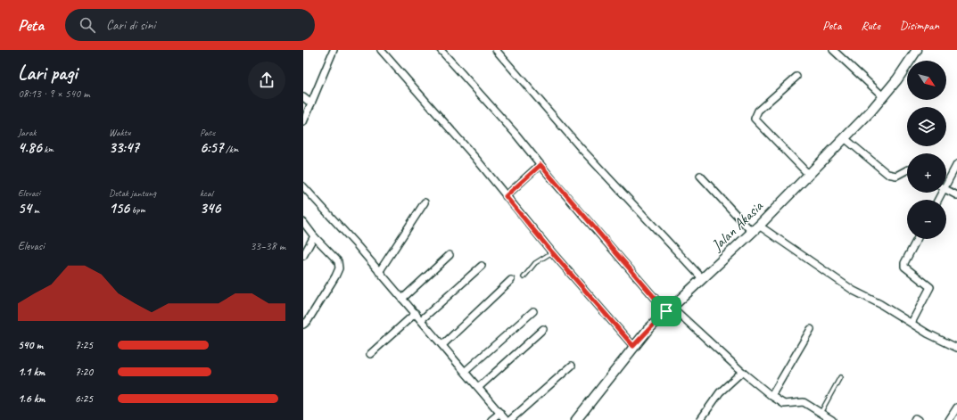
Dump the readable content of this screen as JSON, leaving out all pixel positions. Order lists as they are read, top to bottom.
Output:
{
  "streets": {
    "street": ["Jalan Akasia"]
  },
  "north": "bottom right",
  "page": {
    "header": "Peta",
    "search": "Cari di sini",
    "nav": ["Peta", "Rute", "Disimpan"],
    "heading": ["Lari pagi", "08:13 · 9 × 540 m"],
    "map_buttons": ["+", "−"],
    "stats": [
      ["Jarak", "4.86 km"],
      ["Waktu", "33:47"],
      ["Pace", "6:57 /km"],
      ["Elevasi", "54 m"],
      ["Detak jantung", "156 bpm"],
      ["kcal", "346"]
    ],
    "chart": ["Elevasi", "33–38 m"],
    "list": [
      {
        "name": "540 m",
        "note": "7:25"
      },
      {
        "name": "1.1 km",
        "note": "7:20"
      },
      {
        "name": "1.6 km",
        "note": "6:25"
      }
    ]
  }
}
